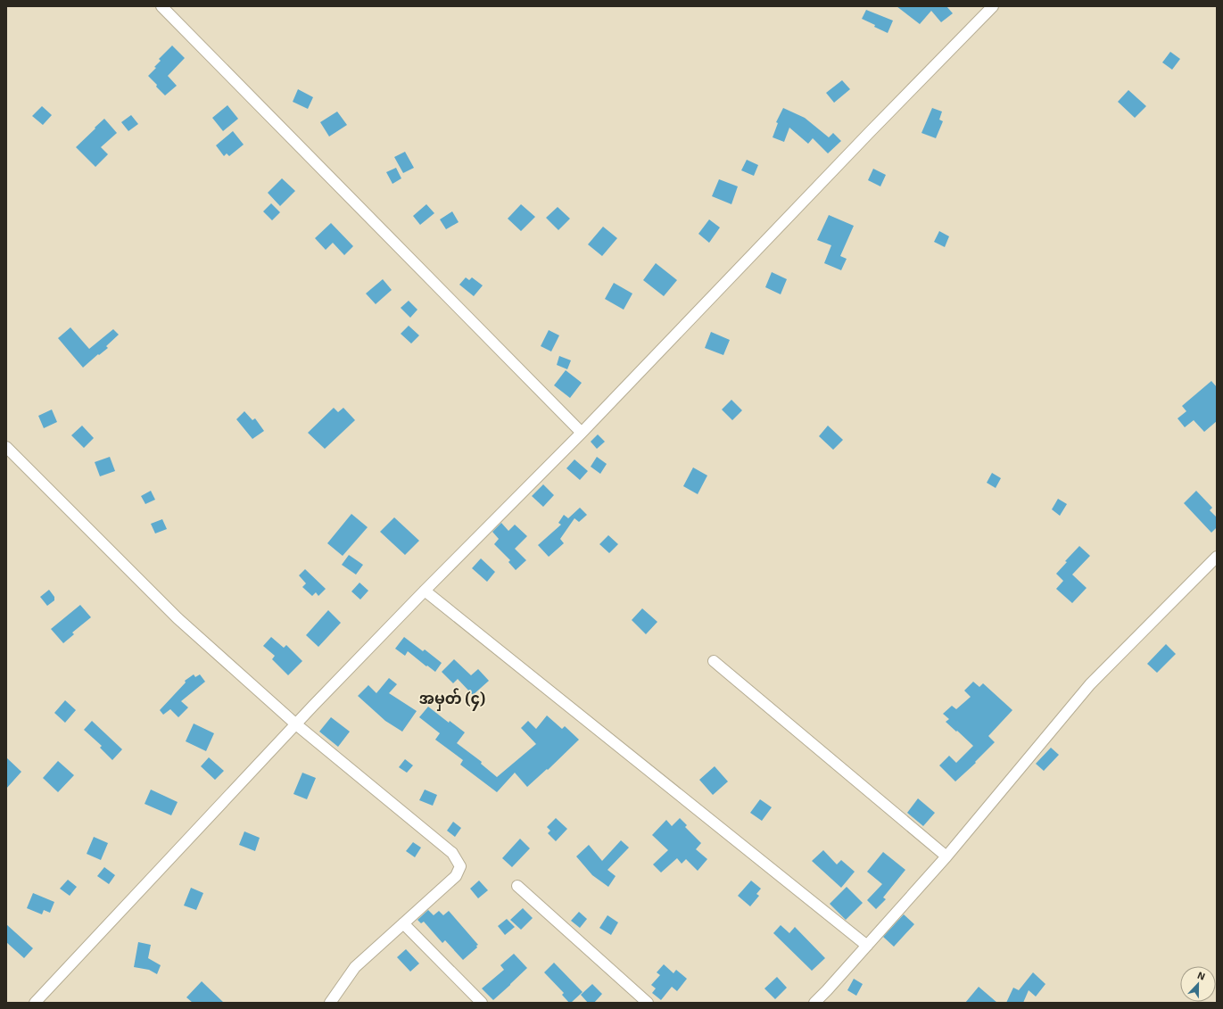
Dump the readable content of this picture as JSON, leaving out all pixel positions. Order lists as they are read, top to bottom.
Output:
{
  "districts": ["အမှတ် (၄)"],
  "north": "top"
}
